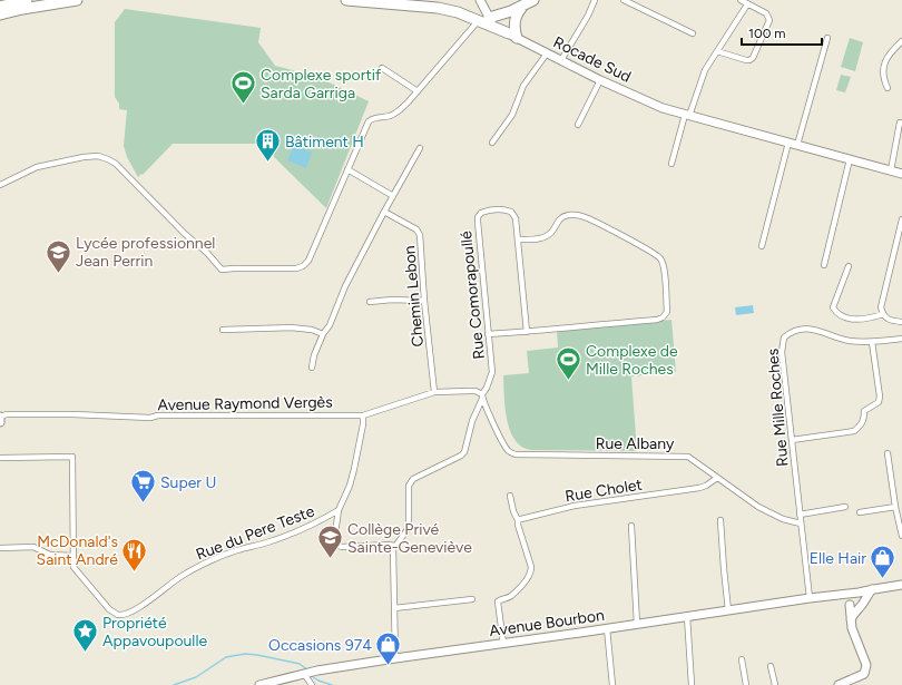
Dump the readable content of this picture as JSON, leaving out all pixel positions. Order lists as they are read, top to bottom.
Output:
{
  "streets": {
    "street": [
      "Rocade Sud",
      "Rue Comorapoullé",
      "Chemin Lebon",
      "Avenue Raymond Vergès",
      "Rue Mille Roches",
      "Rue Albany",
      "Rue Cholet",
      "Rue du Pere Teste",
      "Avenue Bourbon"
    ]
  },
  "crossings": [
    ["Rue Comorapoullé", "Avenue Raymond Vergès"],
    ["Rue Comorapoullé", "Rue Albany"],
    ["Chemin Lebon", "Avenue Raymond Vergès"],
    ["Avenue Raymond Vergès", "Rue Albany"],
    ["Avenue Raymond Vergès", "Rue du Pere Teste"],
    ["Rue Mille Roches", "Rue Albany"],
    ["Rue Mille Roches", "Avenue Bourbon"],
    ["Rue Albany", "Rue Cholet"]
  ],
  "places": {
    "sports": ["Complexe sportif Sarda Garriga", "Complexe de Mille Roches"],
    "building": ["Bâtiment H"],
    "school or university": ["Lycée professionnel Jean Perrin", "Collège Privé Sainte-Geneviève"],
    "supermarket": ["Super U"],
    "restaurant": ["McDonald's Saint André"],
    "shop": ["Elle Hair", "Occasions 974"],
    "place": ["Propriété Appavoupoulle"]
  },
  "scale_bar": "100 m"
}
